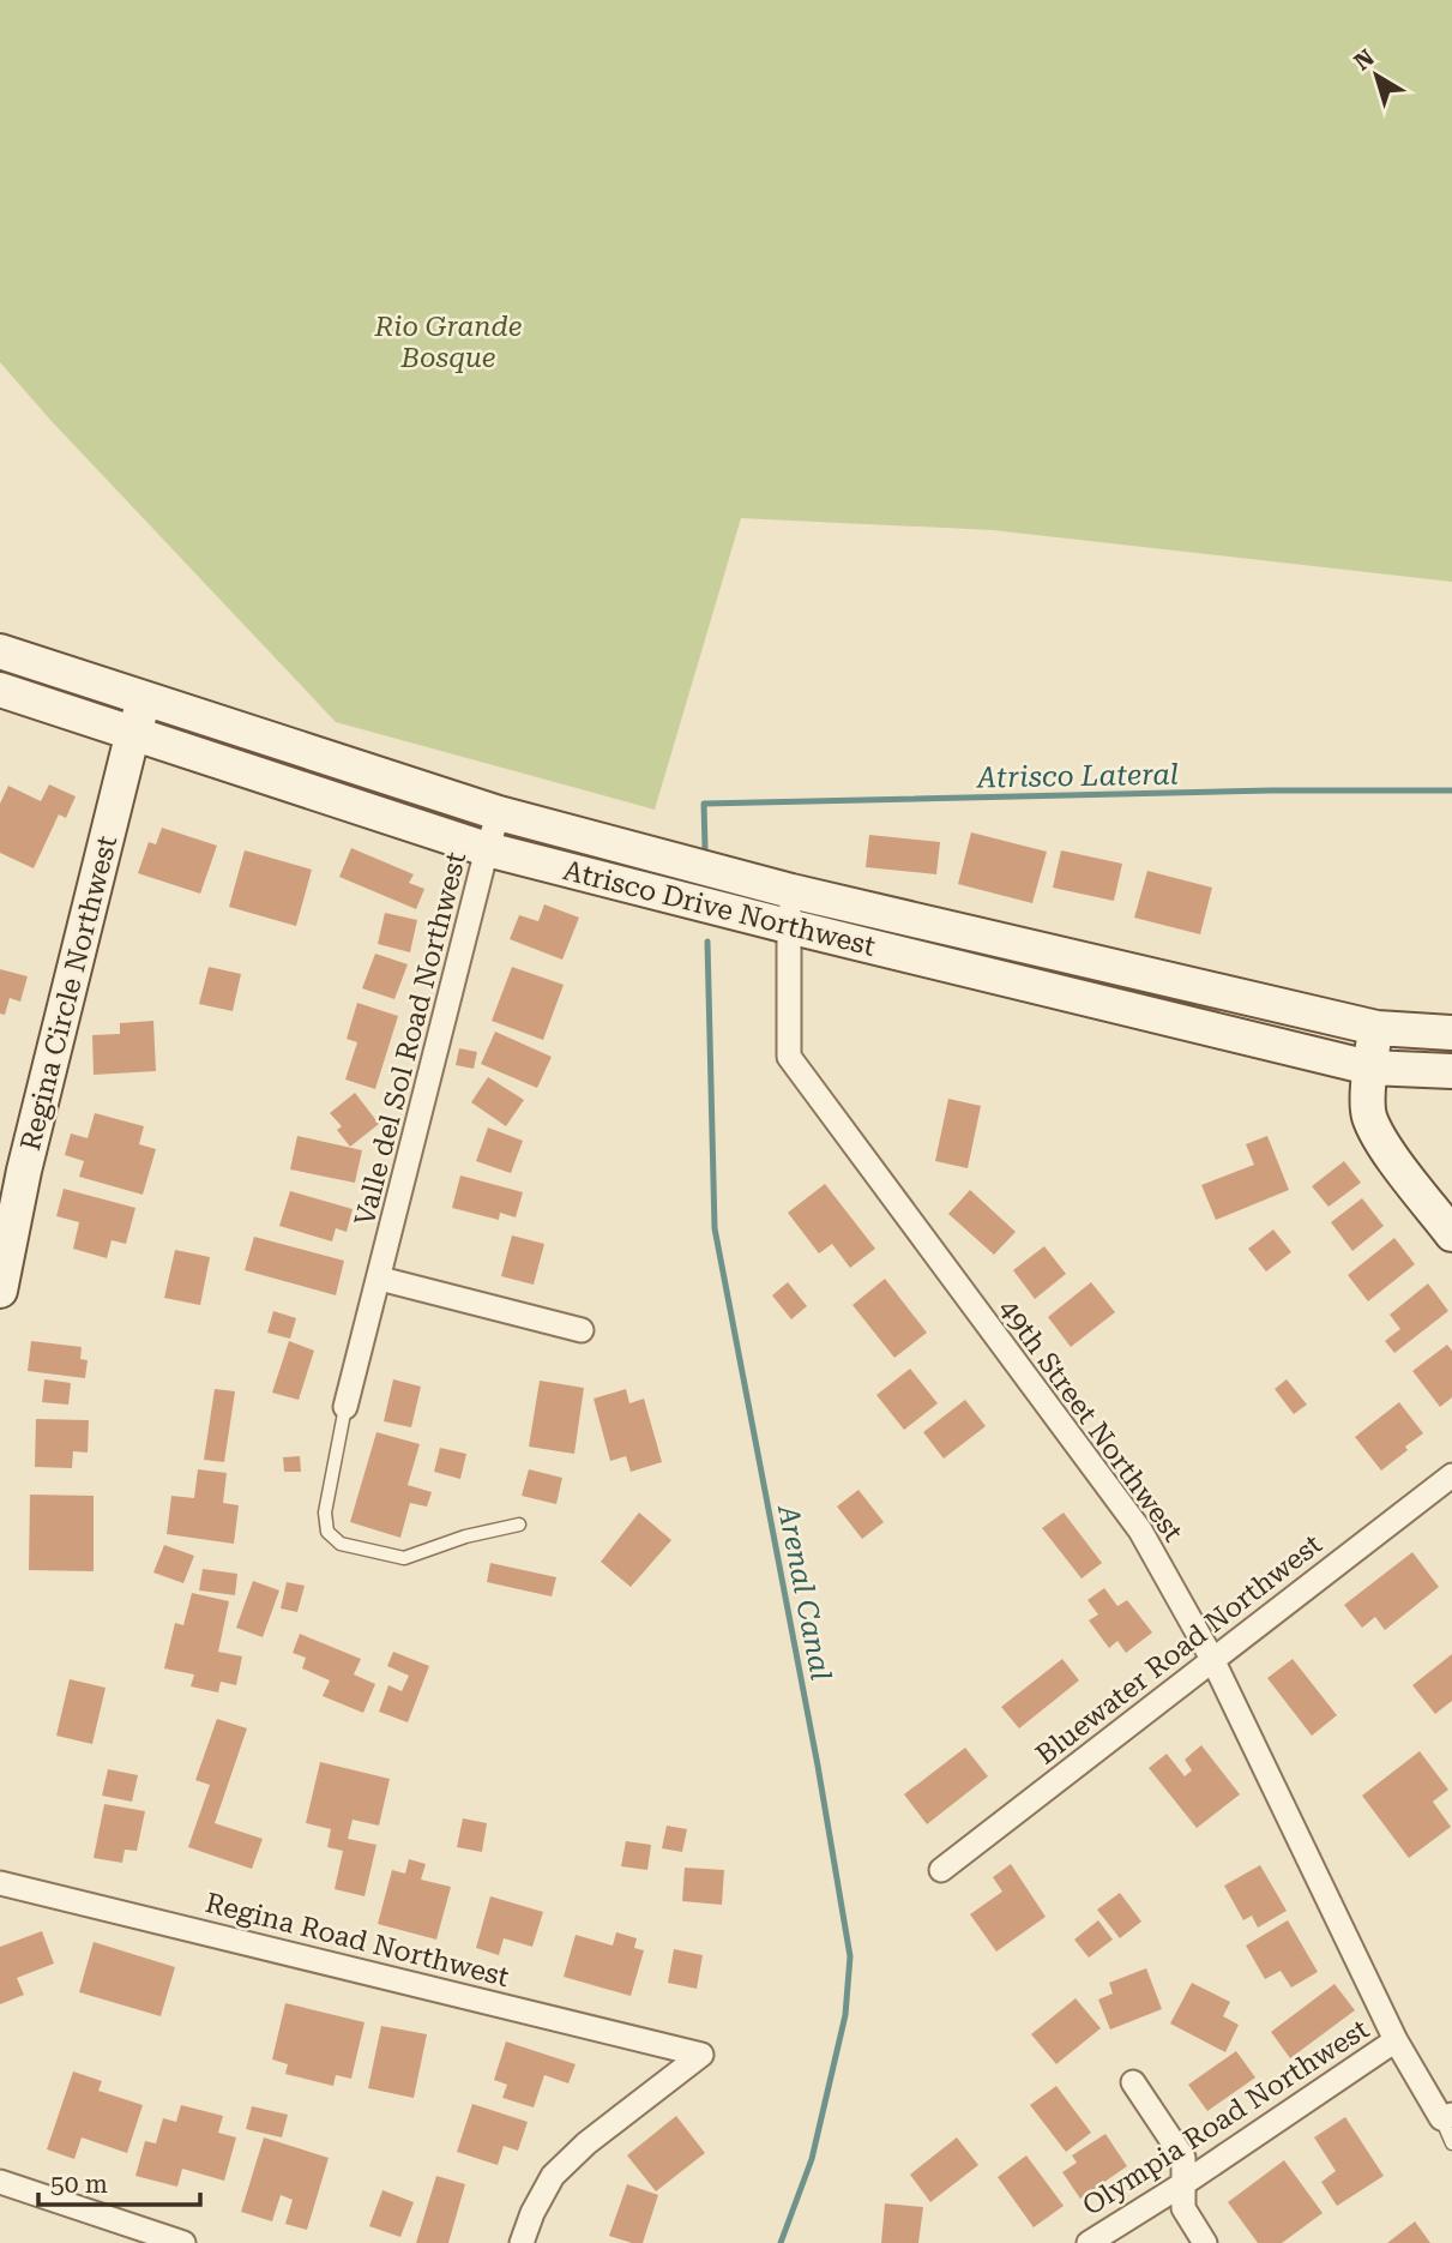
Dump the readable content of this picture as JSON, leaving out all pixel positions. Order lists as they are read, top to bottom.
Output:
{
  "streets": {
    "main road": ["Atrisco Drive Northwest", "Regina Circle Northwest"],
    "street": [
      "Valle del Sol Road Northwest",
      "49th Street Northwest",
      "Bluewater Road Northwest",
      "Regina Road Northwest",
      "Olympia Road Northwest"
    ]
  },
  "crossings": [
    ["Atrisco Drive Northwest", "Regina Circle Northwest"],
    ["Atrisco Drive Northwest", "Valle del Sol Road Northwest"],
    ["Atrisco Drive Northwest", "49th Street Northwest"],
    ["49th Street Northwest", "Bluewater Road Northwest"],
    ["49th Street Northwest", "Olympia Road Northwest"]
  ],
  "water": ["Atrisco Lateral", "Arenal Canal"],
  "parks": ["Rio Grande Bosque"],
  "scale_bar": "50 m",
  "north": "top left"
}
